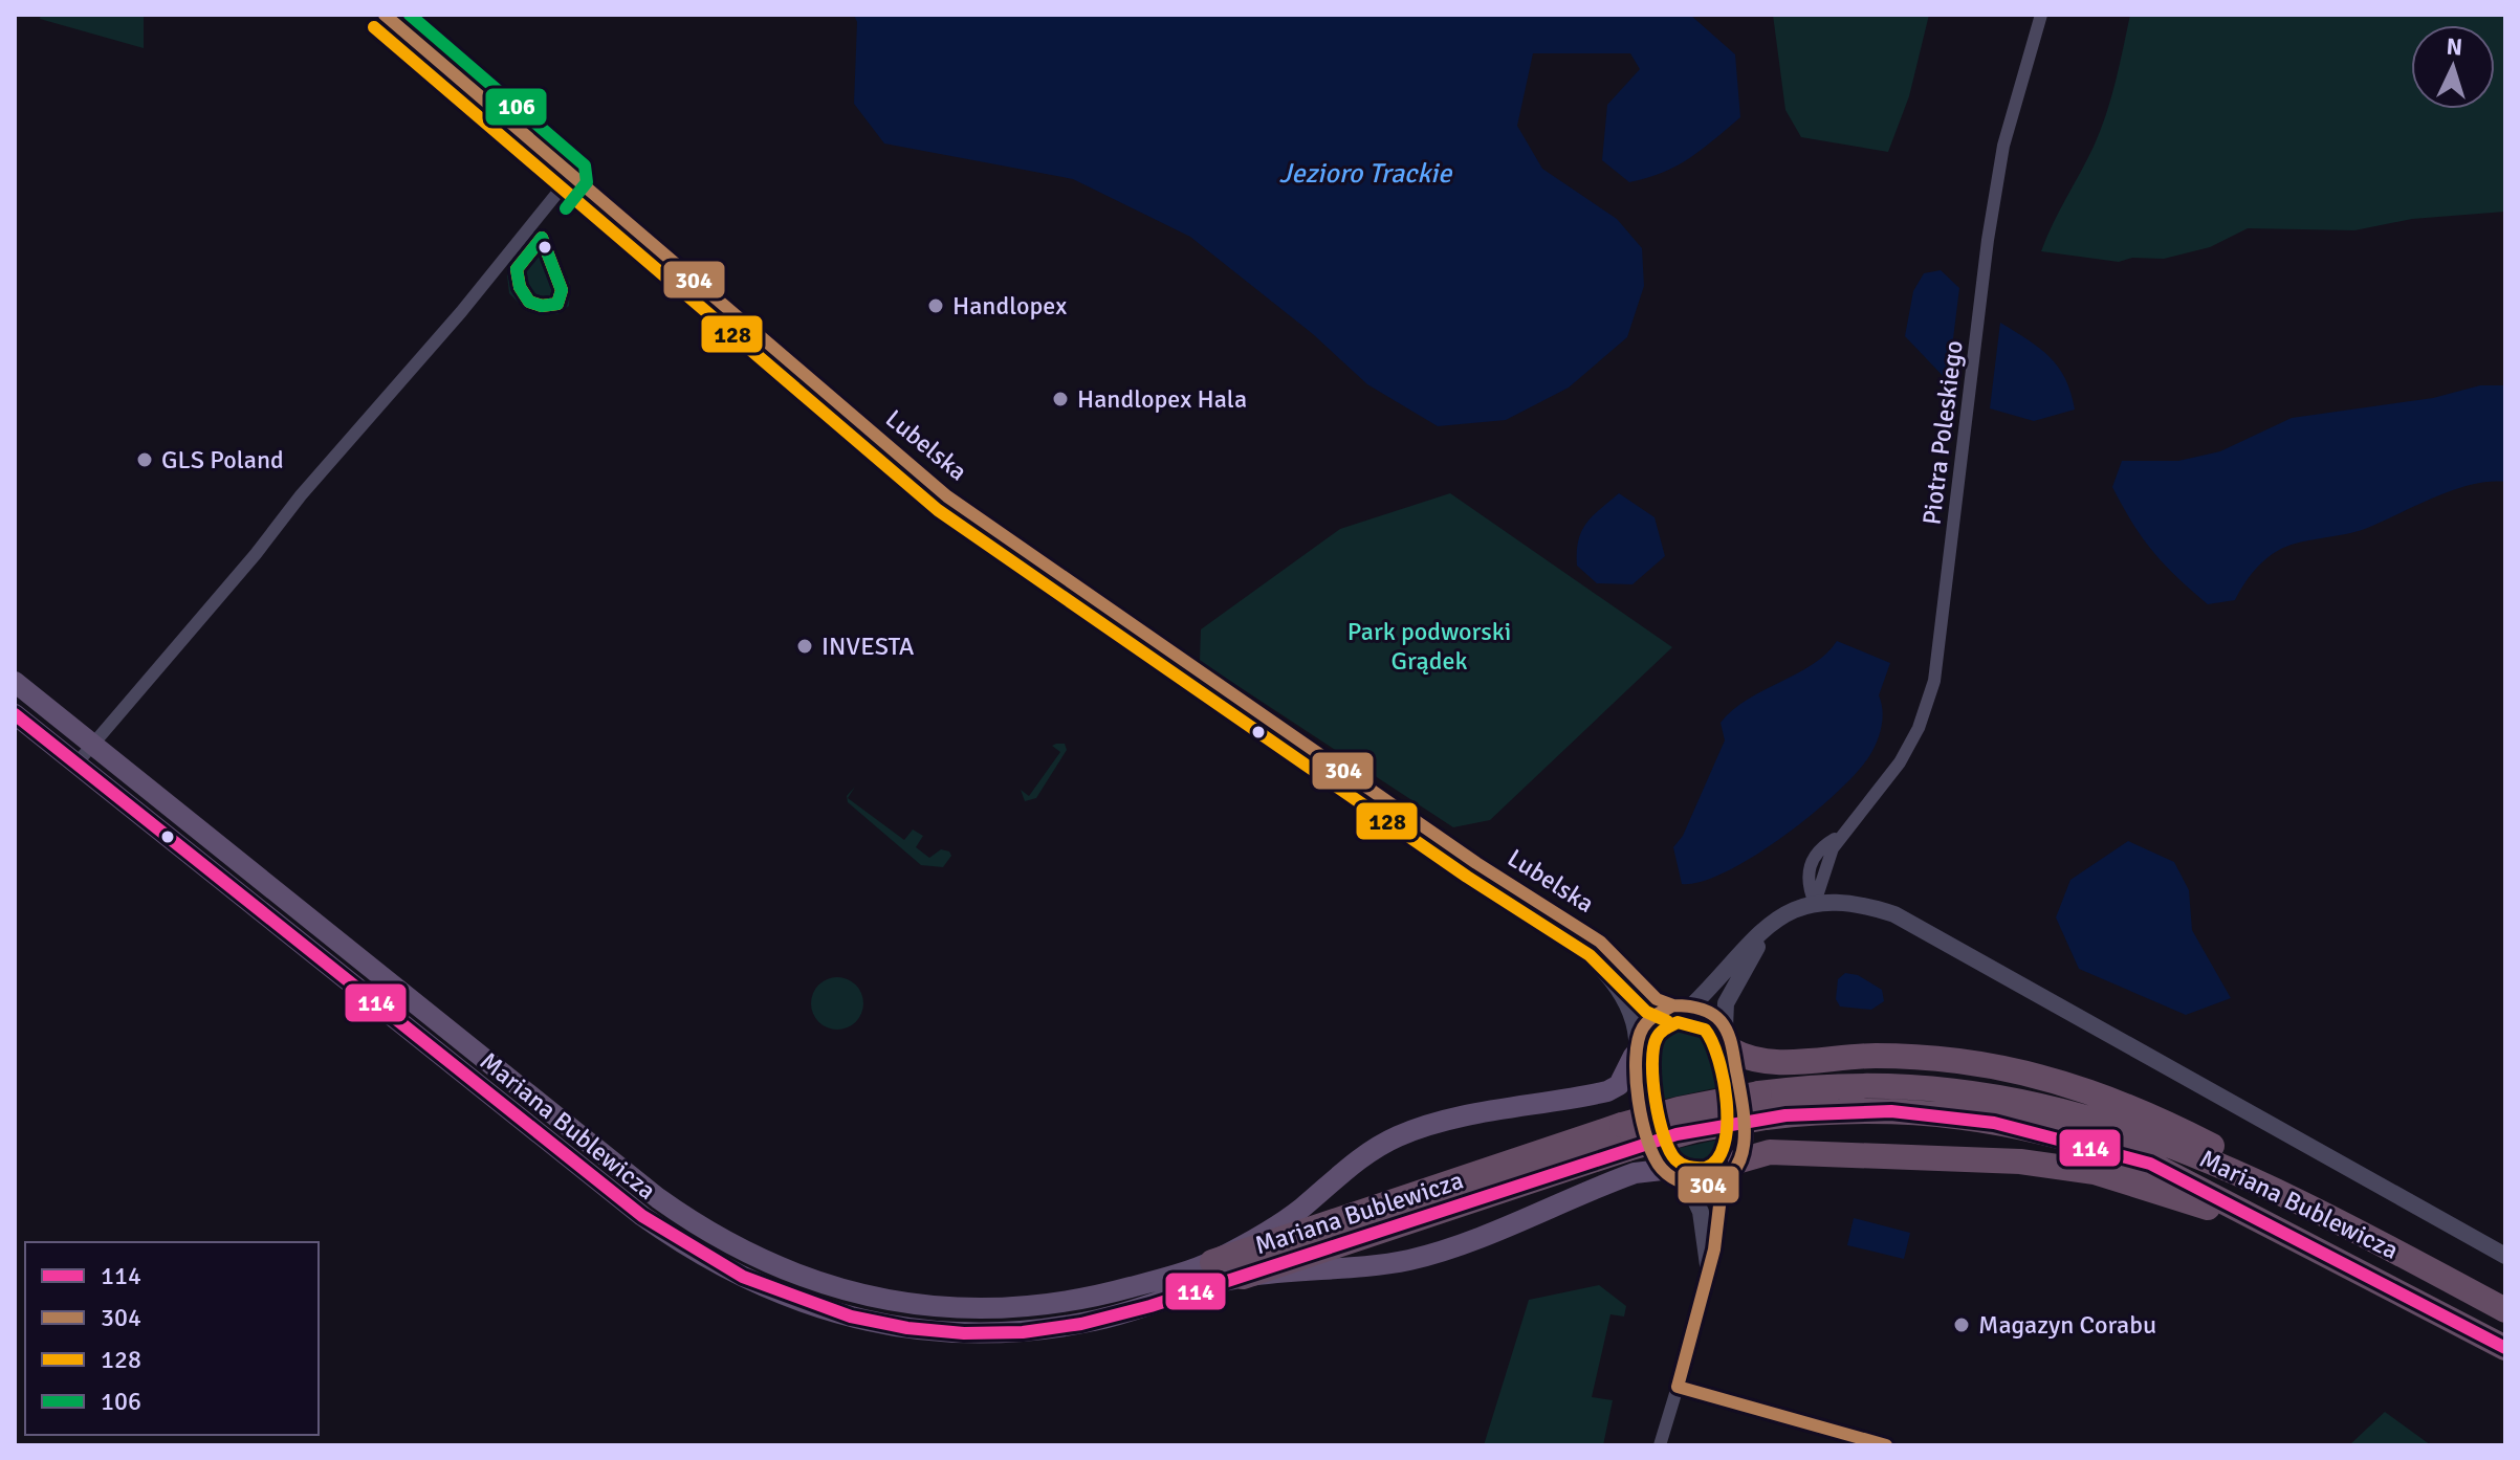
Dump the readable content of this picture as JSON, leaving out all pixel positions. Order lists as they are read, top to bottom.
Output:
{
  "streets": {
    "highway": ["Mariana Bublewicza"],
    "street": ["Piotra Poleskiego", "Lubelska"]
  },
  "water": ["Jezioro Trackie"],
  "parks": ["Park podworski Grądek"],
  "places": [
    "Handlopex",
    "Handlopex Hala",
    "GLS Poland",
    "INVESTA",
    "Magazyn Corabu"
  ],
  "lines": [
    "transit line 304",
    "transit line 106",
    "transit line 128",
    "transit line 114"
  ],
  "legend": [
    "114",
    "304",
    "128",
    "106"
  ],
  "north": "top"
}
